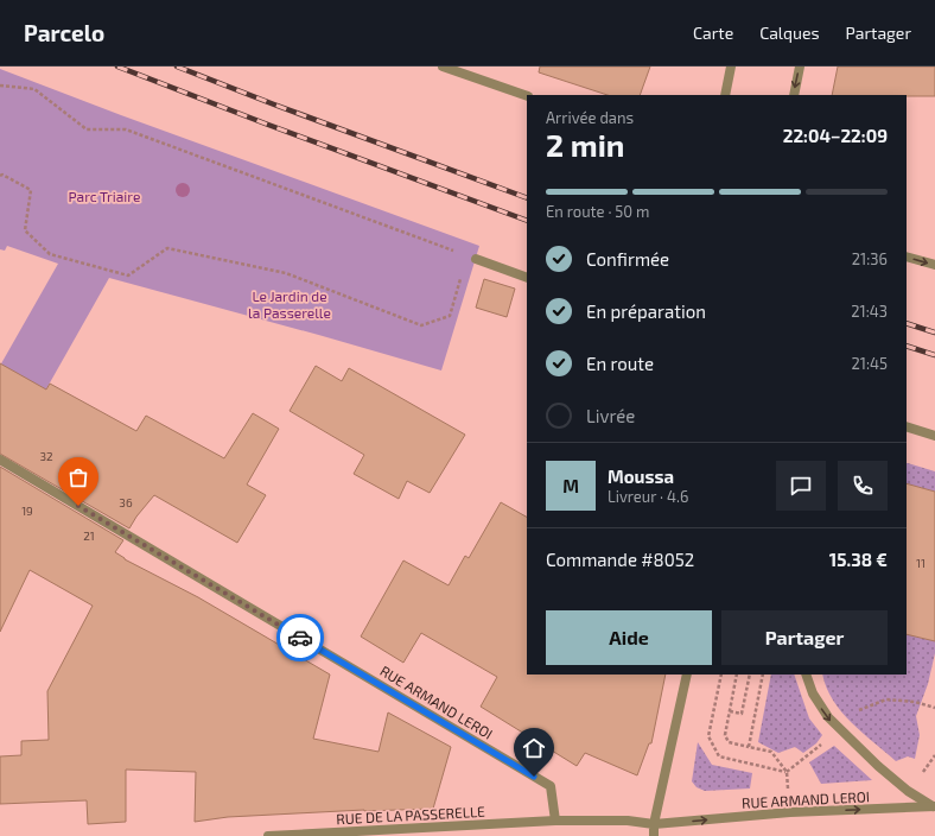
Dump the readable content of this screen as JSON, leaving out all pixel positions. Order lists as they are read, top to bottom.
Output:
{
  "streets": {
    "street": ["RUE ARMAND LEROI", "RUE DE LA PASSERELLE"]
  },
  "crossings": [
    ["RUE ARMAND LEROI", "RUE DE LA PASSERELLE"]
  ],
  "parks": ["Parc Triaire", "Le Jardin de la Passerelle"],
  "house_numbers": [
    "32",
    "36",
    "19",
    "21",
    "11"
  ],
  "page": {
    "header": "Parcelo",
    "nav": ["Carte", "Calques", "Partager"],
    "heading": ["2 min", "Arrivée dans", "22:04–22:09"],
    "panel": [
      "Moussa",
      "Livreur · 4.6",
      "Commande #8052",
      "15.38 €"
    ],
    "bar": "En route · 50 m",
    "list": [
      ["Confirmée", "21:36"],
      ["En préparation", "21:43"],
      ["En route", "21:45"],
      "Livrée"
    ],
    "round": "M",
    "buttons": ["Aide", "Partager"]
  }
}
